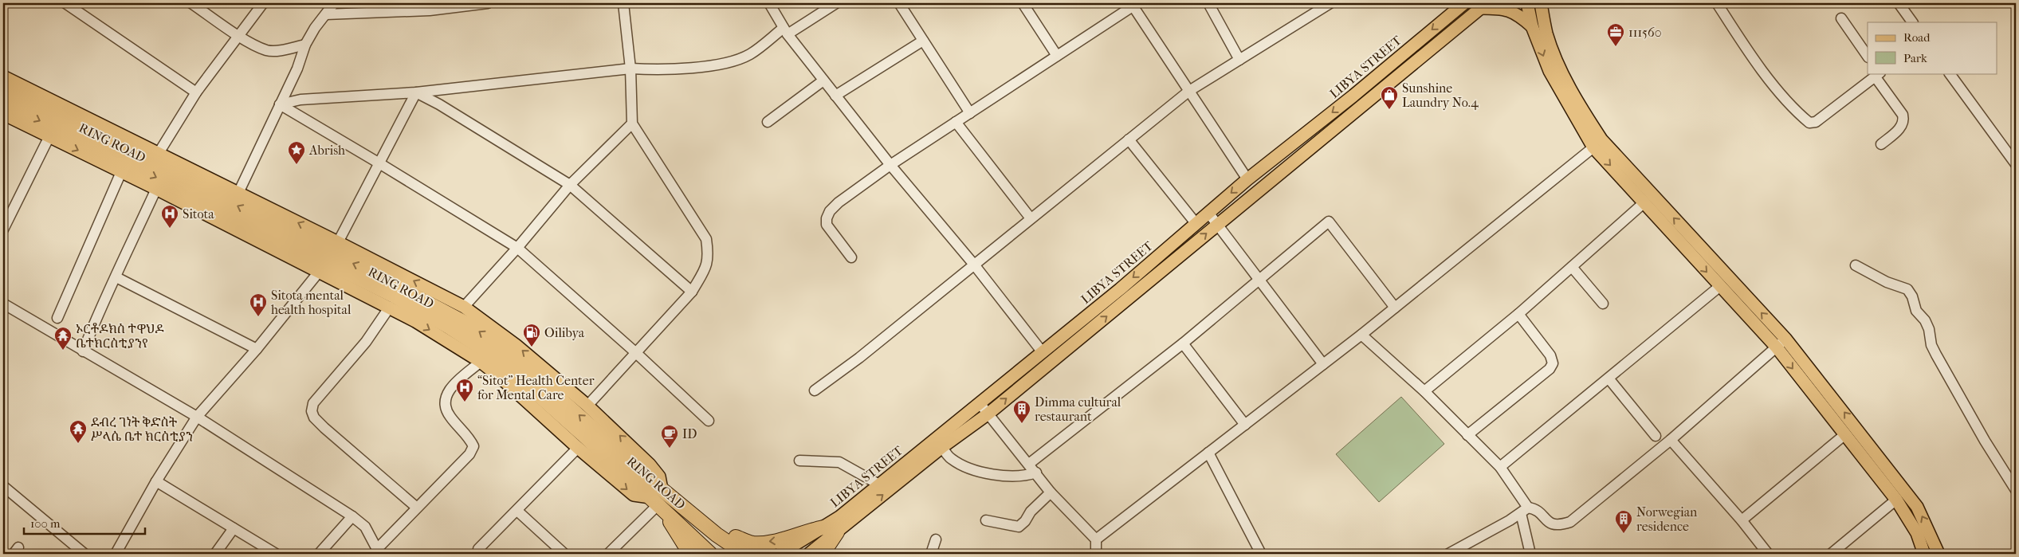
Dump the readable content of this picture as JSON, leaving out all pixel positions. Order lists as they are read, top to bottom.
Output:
{
  "streets": {
    "highway": ["RING ROAD"],
    "main road": ["LIBYA STREET"]
  },
  "places": {
    "office": ["111560"],
    "shop": ["Sunshine Laundry No.4"],
    "place": ["Abrish"],
    "hospital": ["Sitota", "Sitota mental health hospital", "“Sitot” Health Center for Mental Care"],
    "fuel station": ["Oilibya"],
    "temple": ["ኦርቶዶክስ ተዋህዶ ቤተክርስቲያንየ", "ደብረ ገነት ቅድስት ሥላሴ ቤተ ክርስቲያን"],
    "building": ["Dimma cultural restaurant", "Norwegian residence"],
    "cafe": ["ID"]
  },
  "legend": ["Road", "Park"],
  "scale_bar": "100 m"
}
